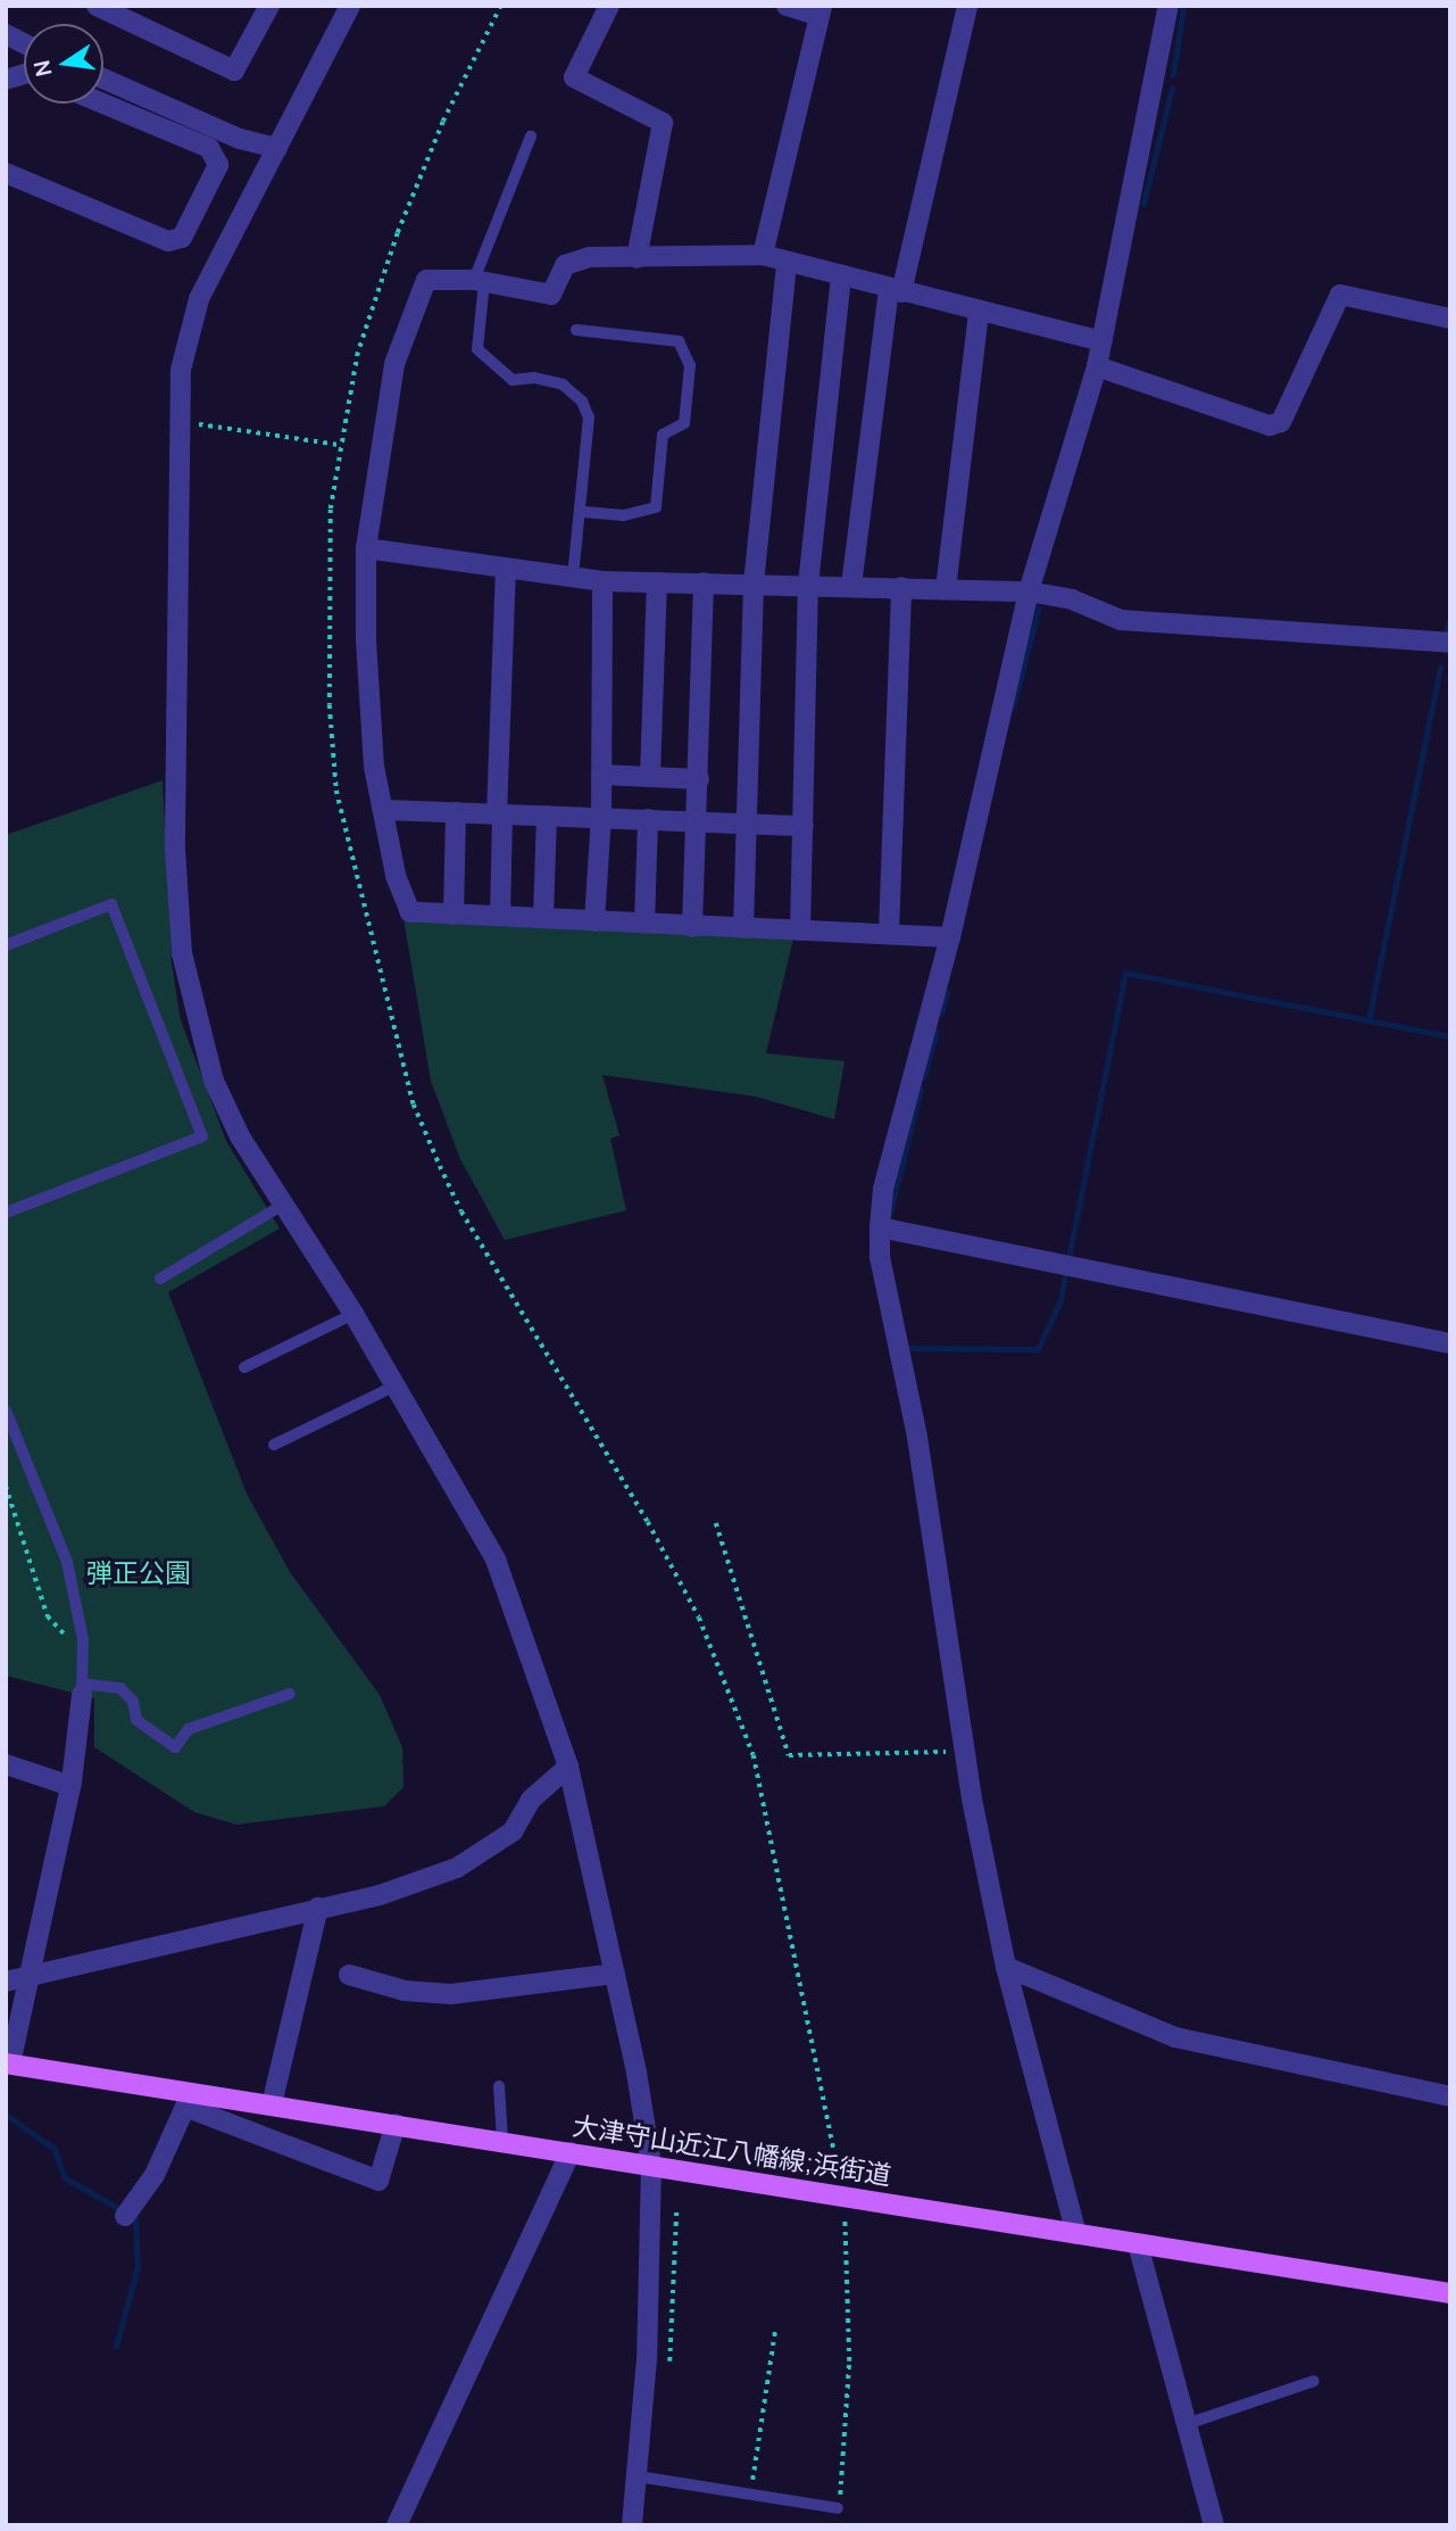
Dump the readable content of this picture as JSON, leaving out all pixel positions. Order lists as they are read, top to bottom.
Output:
{
  "streets": {
    "main road": ["大津守山近江八幡線;浜街道"]
  },
  "parks": ["弾正公園"],
  "north": "left"
}
